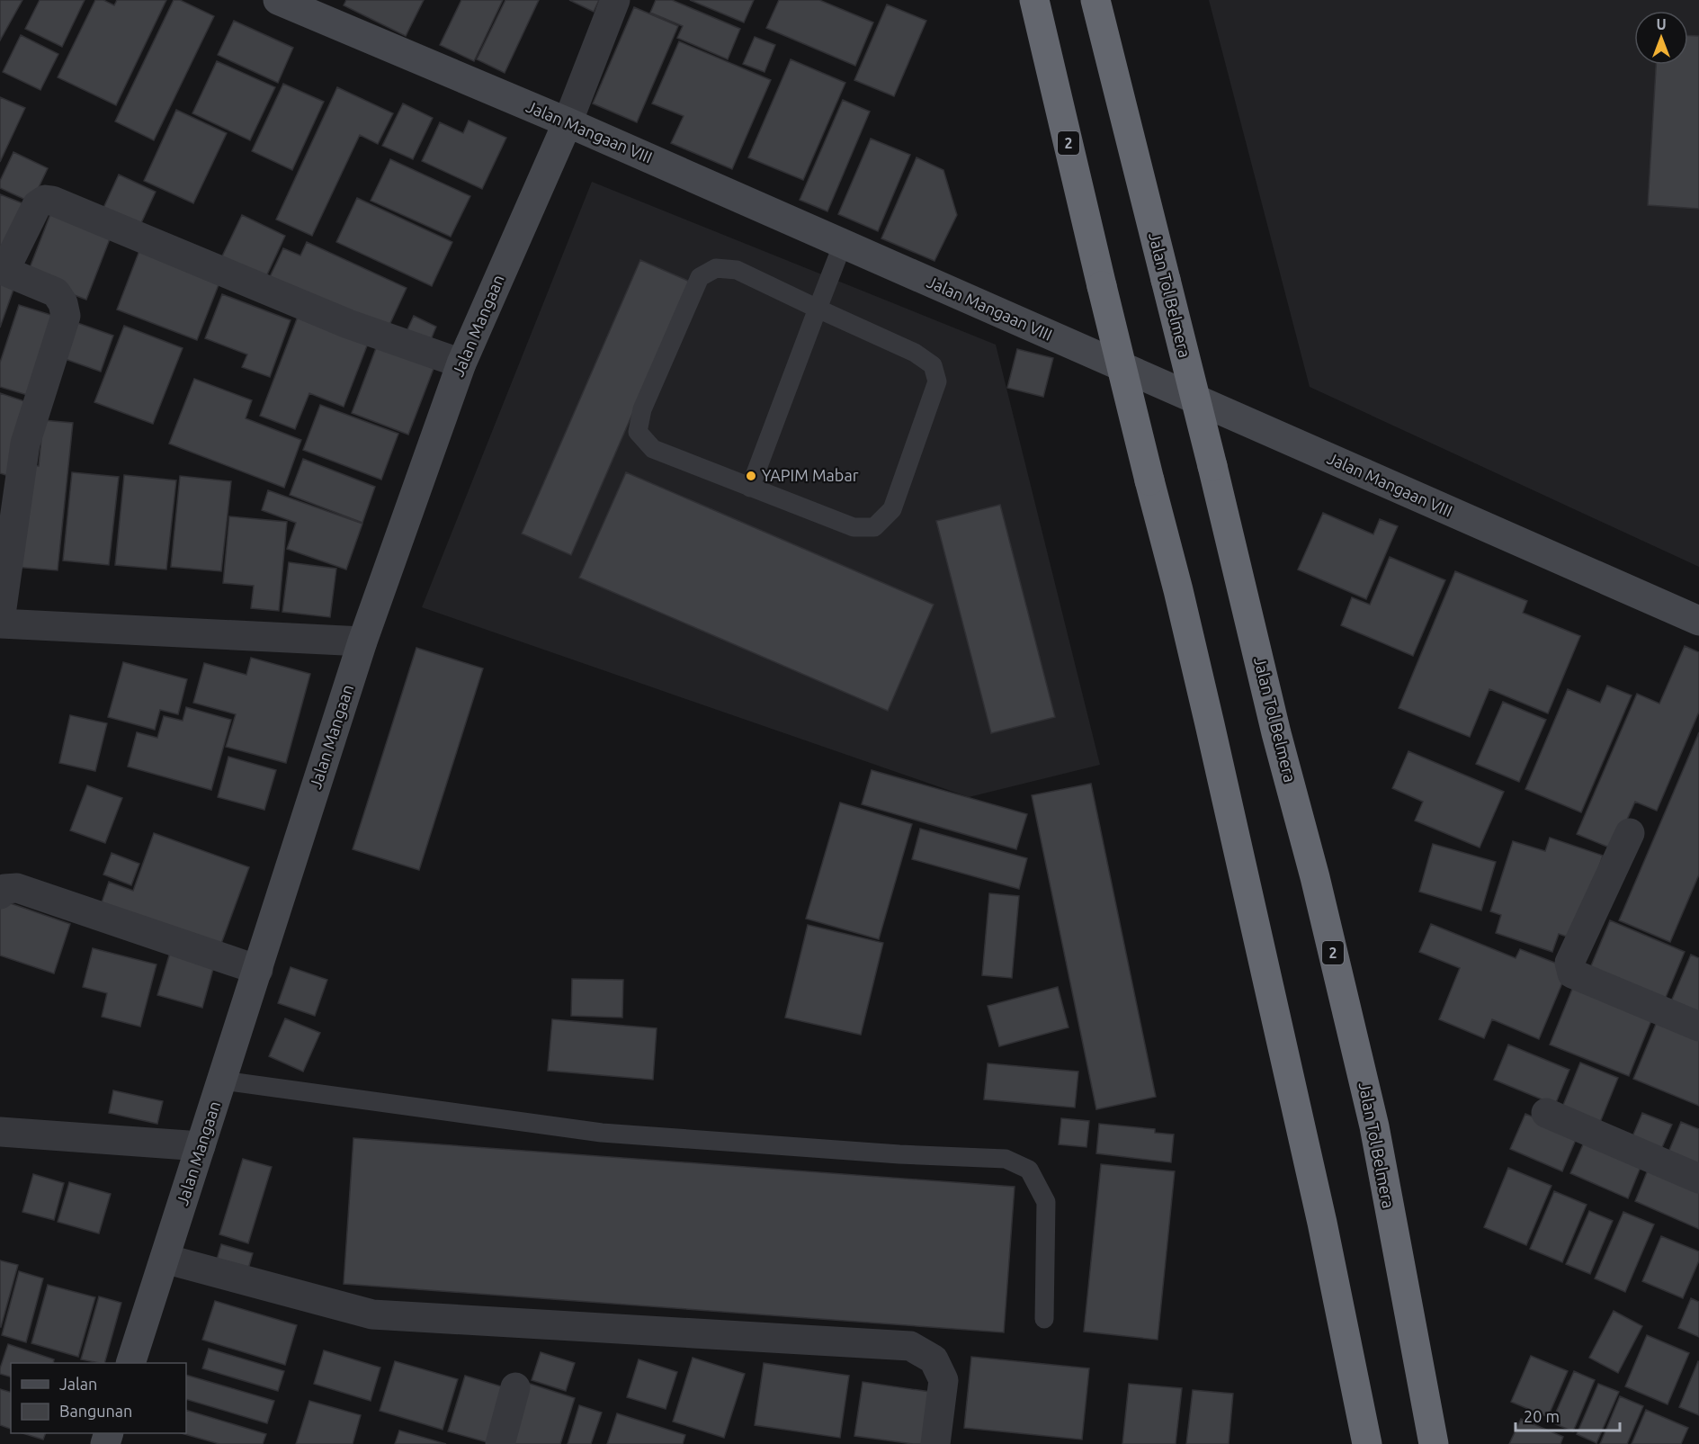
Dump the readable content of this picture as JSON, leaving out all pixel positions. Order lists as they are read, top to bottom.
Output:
{
  "streets": {
    "highway": ["2", "Jalan Tol Belmera"],
    "street": ["Jalan Mangaan VIII", "Jalan Mangaan"]
  },
  "crossings": [
    ["Jalan Mangaan VIII", "Jalan Mangaan"]
  ],
  "places": ["YAPIM Mabar"],
  "legend": ["Jalan", "Bangunan"],
  "scale_bar": "20 m",
  "north": "top"
}
